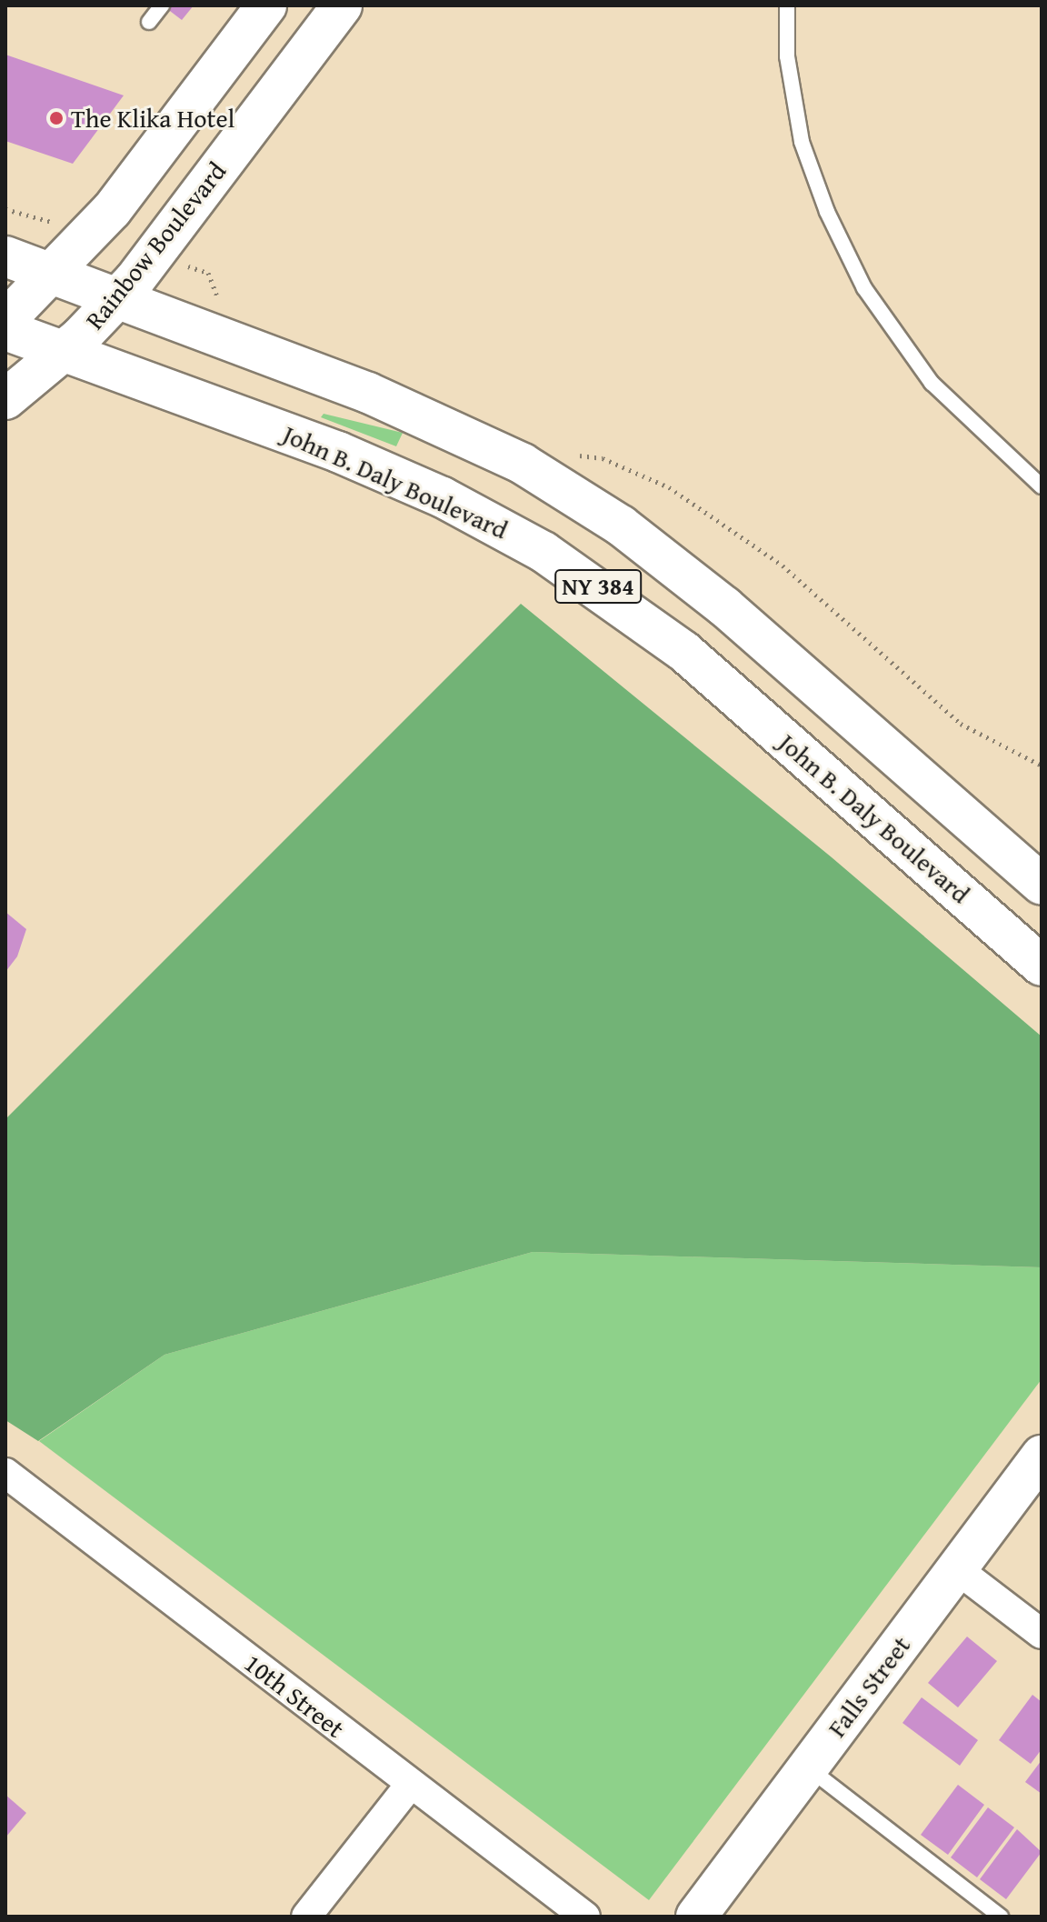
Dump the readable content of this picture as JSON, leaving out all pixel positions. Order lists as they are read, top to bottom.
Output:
{
  "streets": {
    "main road": [
      "Rainbow Boulevard",
      "John B. Daly Boulevard",
      "NY 384",
      "Falls Street"
    ],
    "street": ["10th Street"]
  },
  "crossings": [
    ["Rainbow Boulevard", "John B. Daly Boulevard"],
    ["Rainbow Boulevard", "NY 384"]
  ],
  "places": ["The Klika Hotel"]
}
